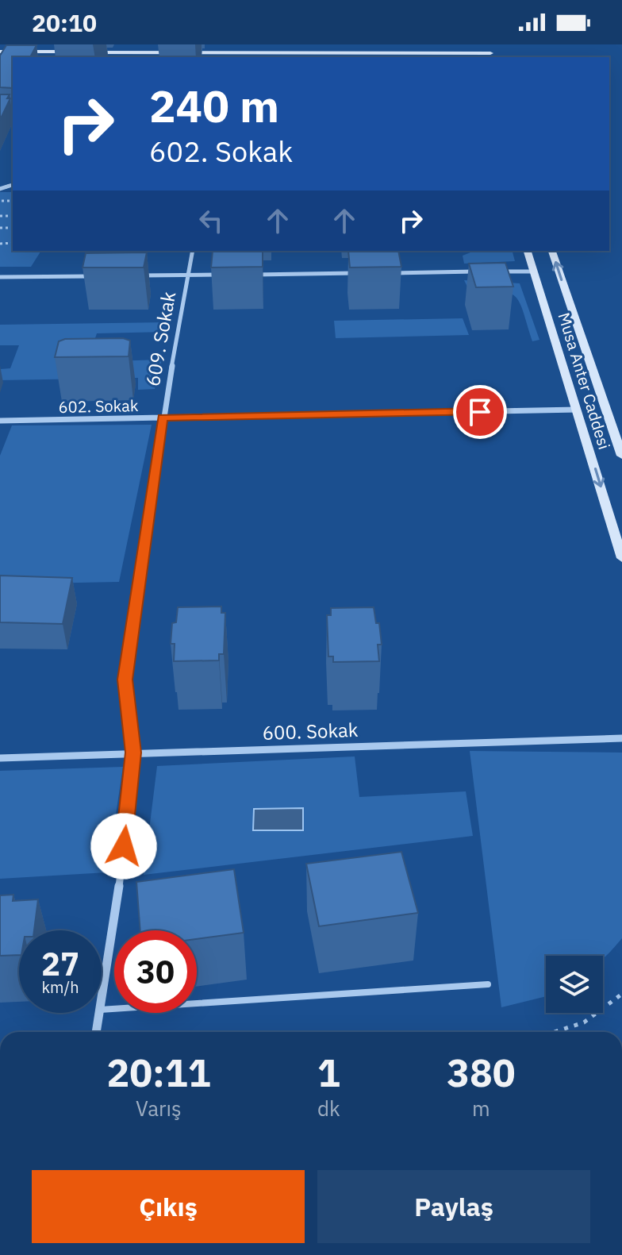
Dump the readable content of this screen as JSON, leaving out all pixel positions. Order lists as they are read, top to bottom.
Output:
{
  "streets": {
    "main road": ["Musa Anter Caddesi"],
    "street": ["609. Sokak", "602. Sokak", "600. Sokak"]
  },
  "crossings": [
    ["609. Sokak", "602. Sokak"],
    ["609. Sokak", "600. Sokak"],
    ["Musa Anter Caddesi", "602. Sokak"]
  ],
  "page": {
    "status": "20:10",
    "turn": ["240 m", "602. Sokak"],
    "speed": "27 km/h",
    "limit": "30",
    "eta": [
      "20:11",
      "Varış",
      "1",
      "dk",
      "380",
      "m"
    ],
    "buttons": ["Çıkış", "Paylaş"]
  }
}
